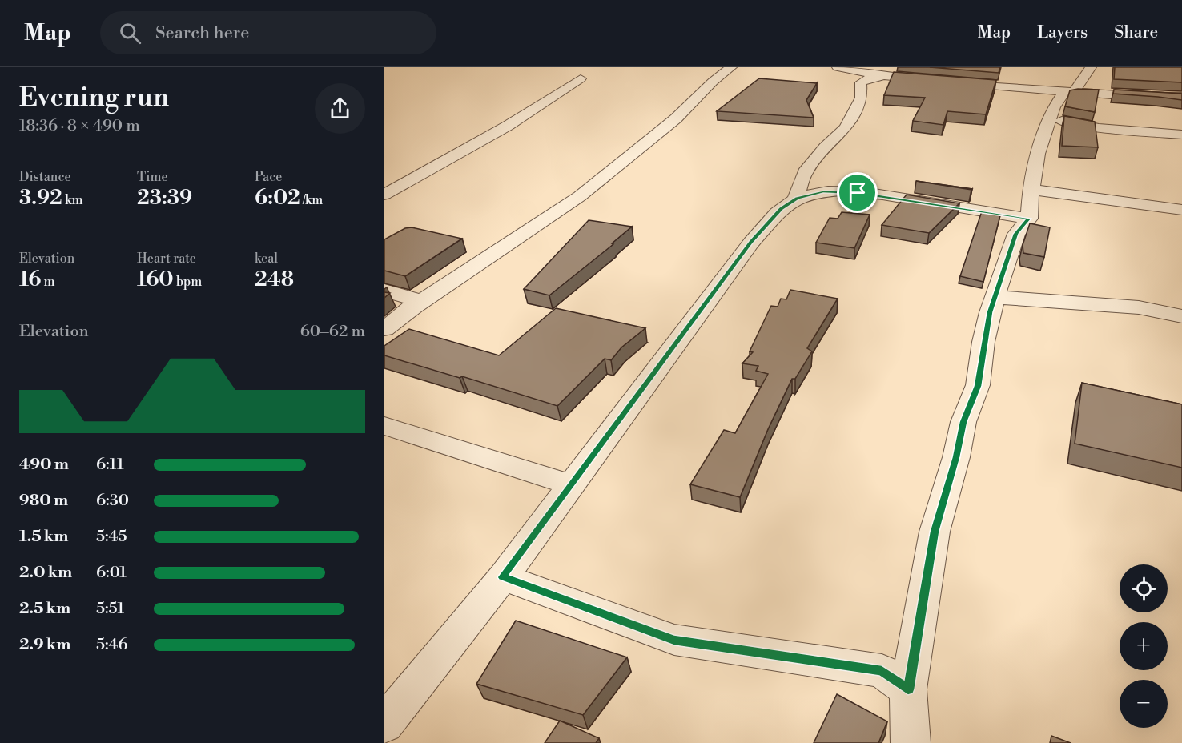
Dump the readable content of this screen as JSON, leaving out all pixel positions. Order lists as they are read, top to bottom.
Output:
{
  "page": {
    "header": "Map",
    "search": "Search here",
    "nav": ["Map", "Layers", "Share"],
    "heading": ["Evening run", "18:36 · 8 × 490 m"],
    "stats": [
      ["Distance", "3.92 km"],
      ["Time", "23:39"],
      ["Pace", "6:02 /km"],
      ["Elevation", "16 m"],
      ["Heart rate", "160 bpm"],
      ["kcal", "248"]
    ],
    "chart": ["Elevation", "60–62 m"],
    "list": [
      {
        "name": "490 m",
        "note": "6:11"
      },
      {
        "name": "980 m",
        "note": "6:30"
      },
      {
        "name": "1.5 km",
        "note": "5:45"
      },
      {
        "name": "2.0 km",
        "note": "6:01"
      },
      {
        "name": "2.5 km",
        "note": "5:51"
      },
      {
        "name": "2.9 km",
        "note": "5:46"
      }
    ],
    "map_buttons": ["+", "−"]
  }
}
